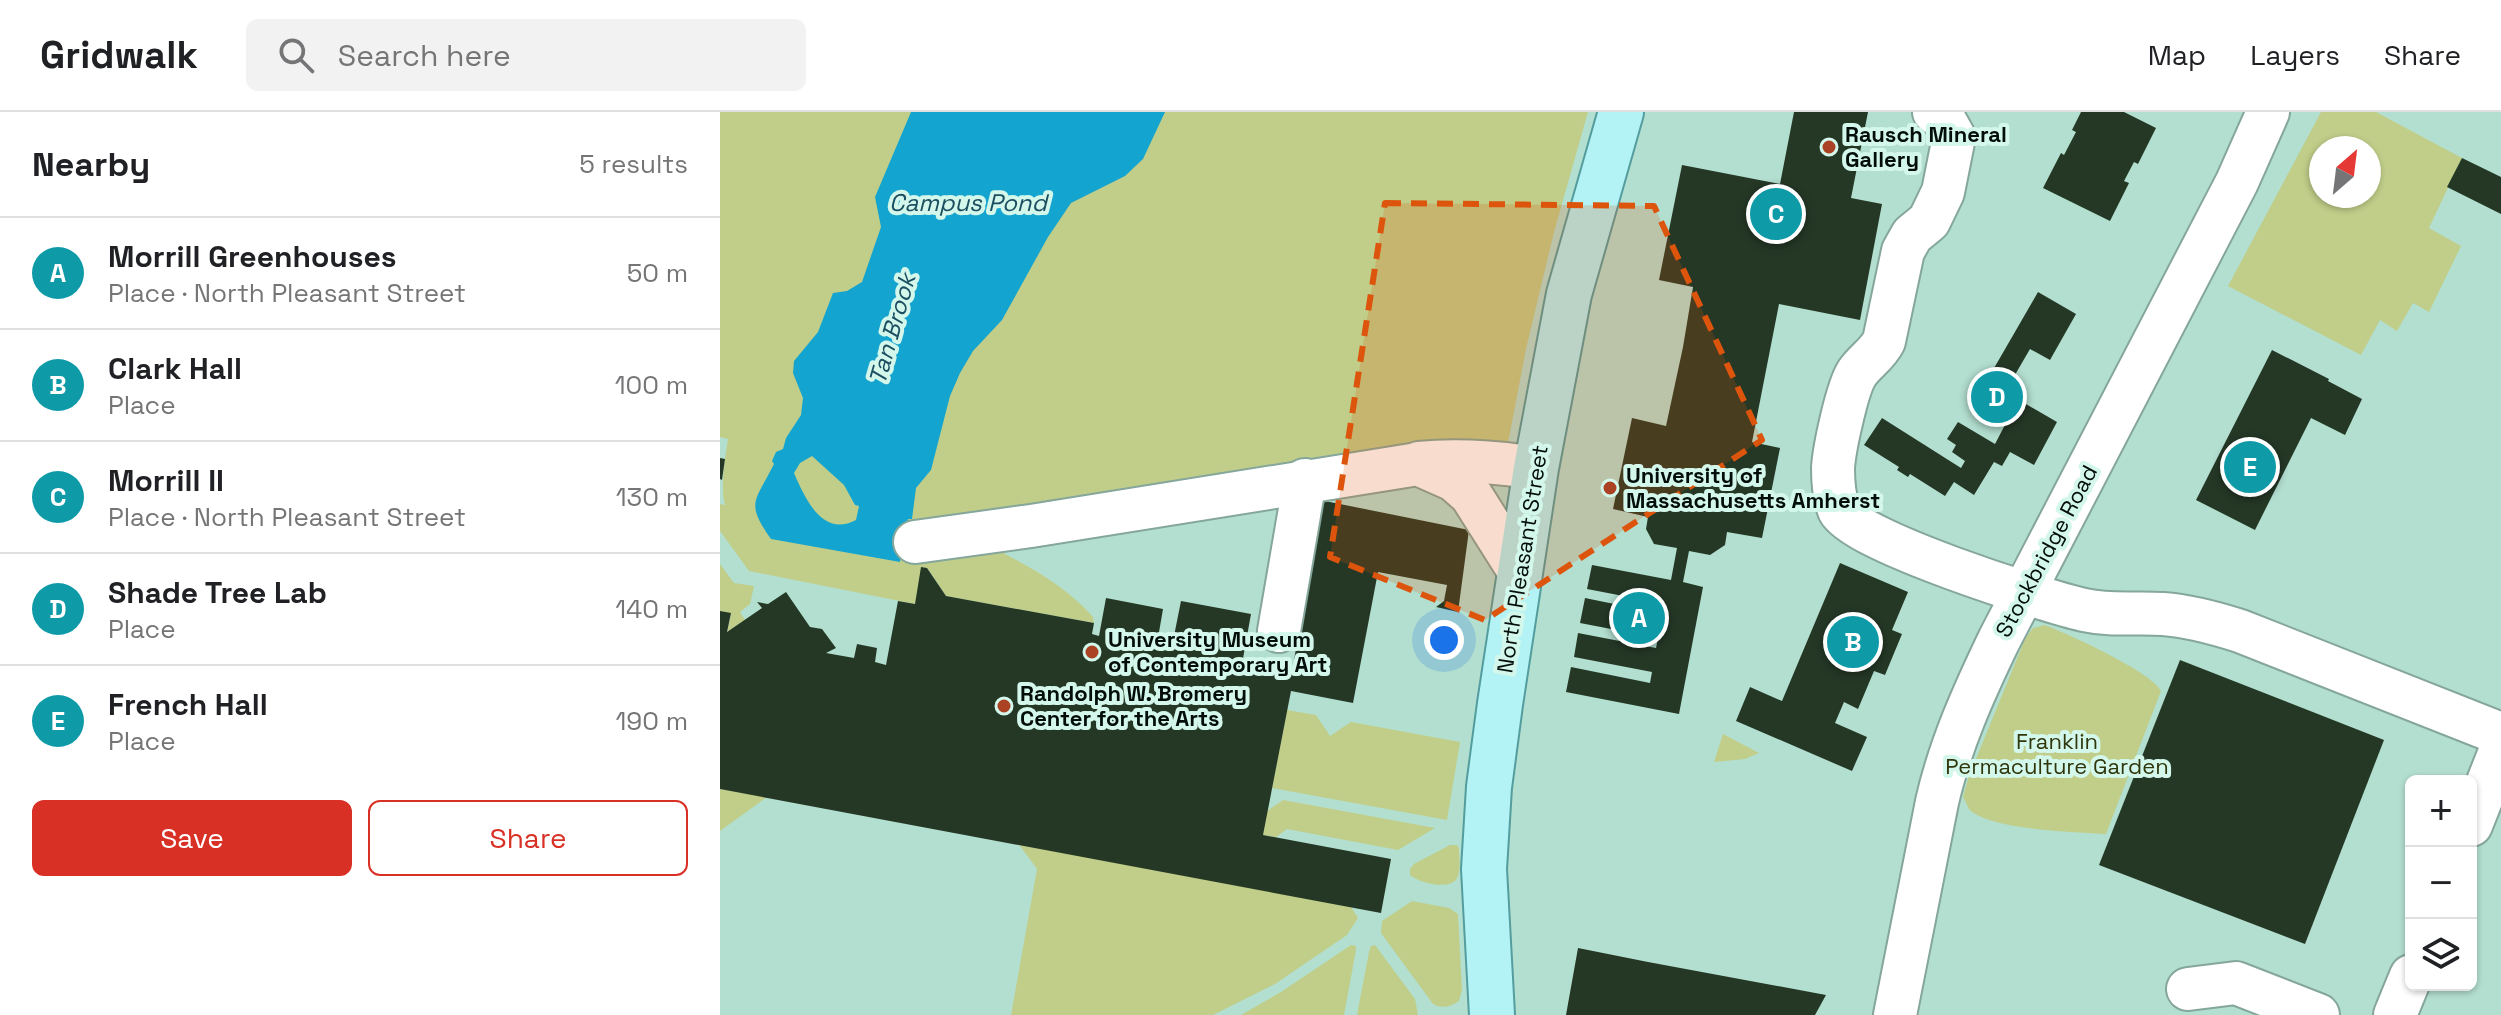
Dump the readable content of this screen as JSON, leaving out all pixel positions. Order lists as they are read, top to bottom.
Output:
{
  "streets": {
    "main road": ["North Pleasant Street"],
    "street": ["Stockbridge Road"]
  },
  "water": ["Campus Pond", "Tan Brook"],
  "parks": ["Franklin Permaculture Garden"],
  "places": [
    "Rausch Mineral Gallery",
    "University of Massachusetts Amherst",
    "University Museum of Contemporary Art",
    "Randolph W. Bromery Center for the Arts"
  ],
  "north": "top right",
  "page": {
    "header": "Gridwalk",
    "search": "Search here",
    "nav": ["Map", "Layers", "Share"],
    "heading": ["Nearby", "5 results"],
    "pins": [
      "C",
      "D",
      "E",
      "A",
      "B"
    ],
    "list": [
      {
        "mark": "A",
        "name": "Morrill Greenhouses",
        "note": "Place · North Pleasant Street",
        "value": "50 m"
      },
      {
        "mark": "B",
        "name": "Clark Hall",
        "note": "Place",
        "value": "100 m"
      },
      {
        "mark": "C",
        "name": "Morrill II",
        "note": "Place · North Pleasant Street",
        "value": "130 m"
      },
      {
        "mark": "D",
        "name": "Shade Tree Lab",
        "note": "Place",
        "value": "140 m"
      },
      {
        "mark": "E",
        "name": "French Hall",
        "note": "Place",
        "value": "190 m"
      }
    ],
    "map_buttons": ["+", "−"],
    "buttons": ["Save", "Share"]
  }
}
